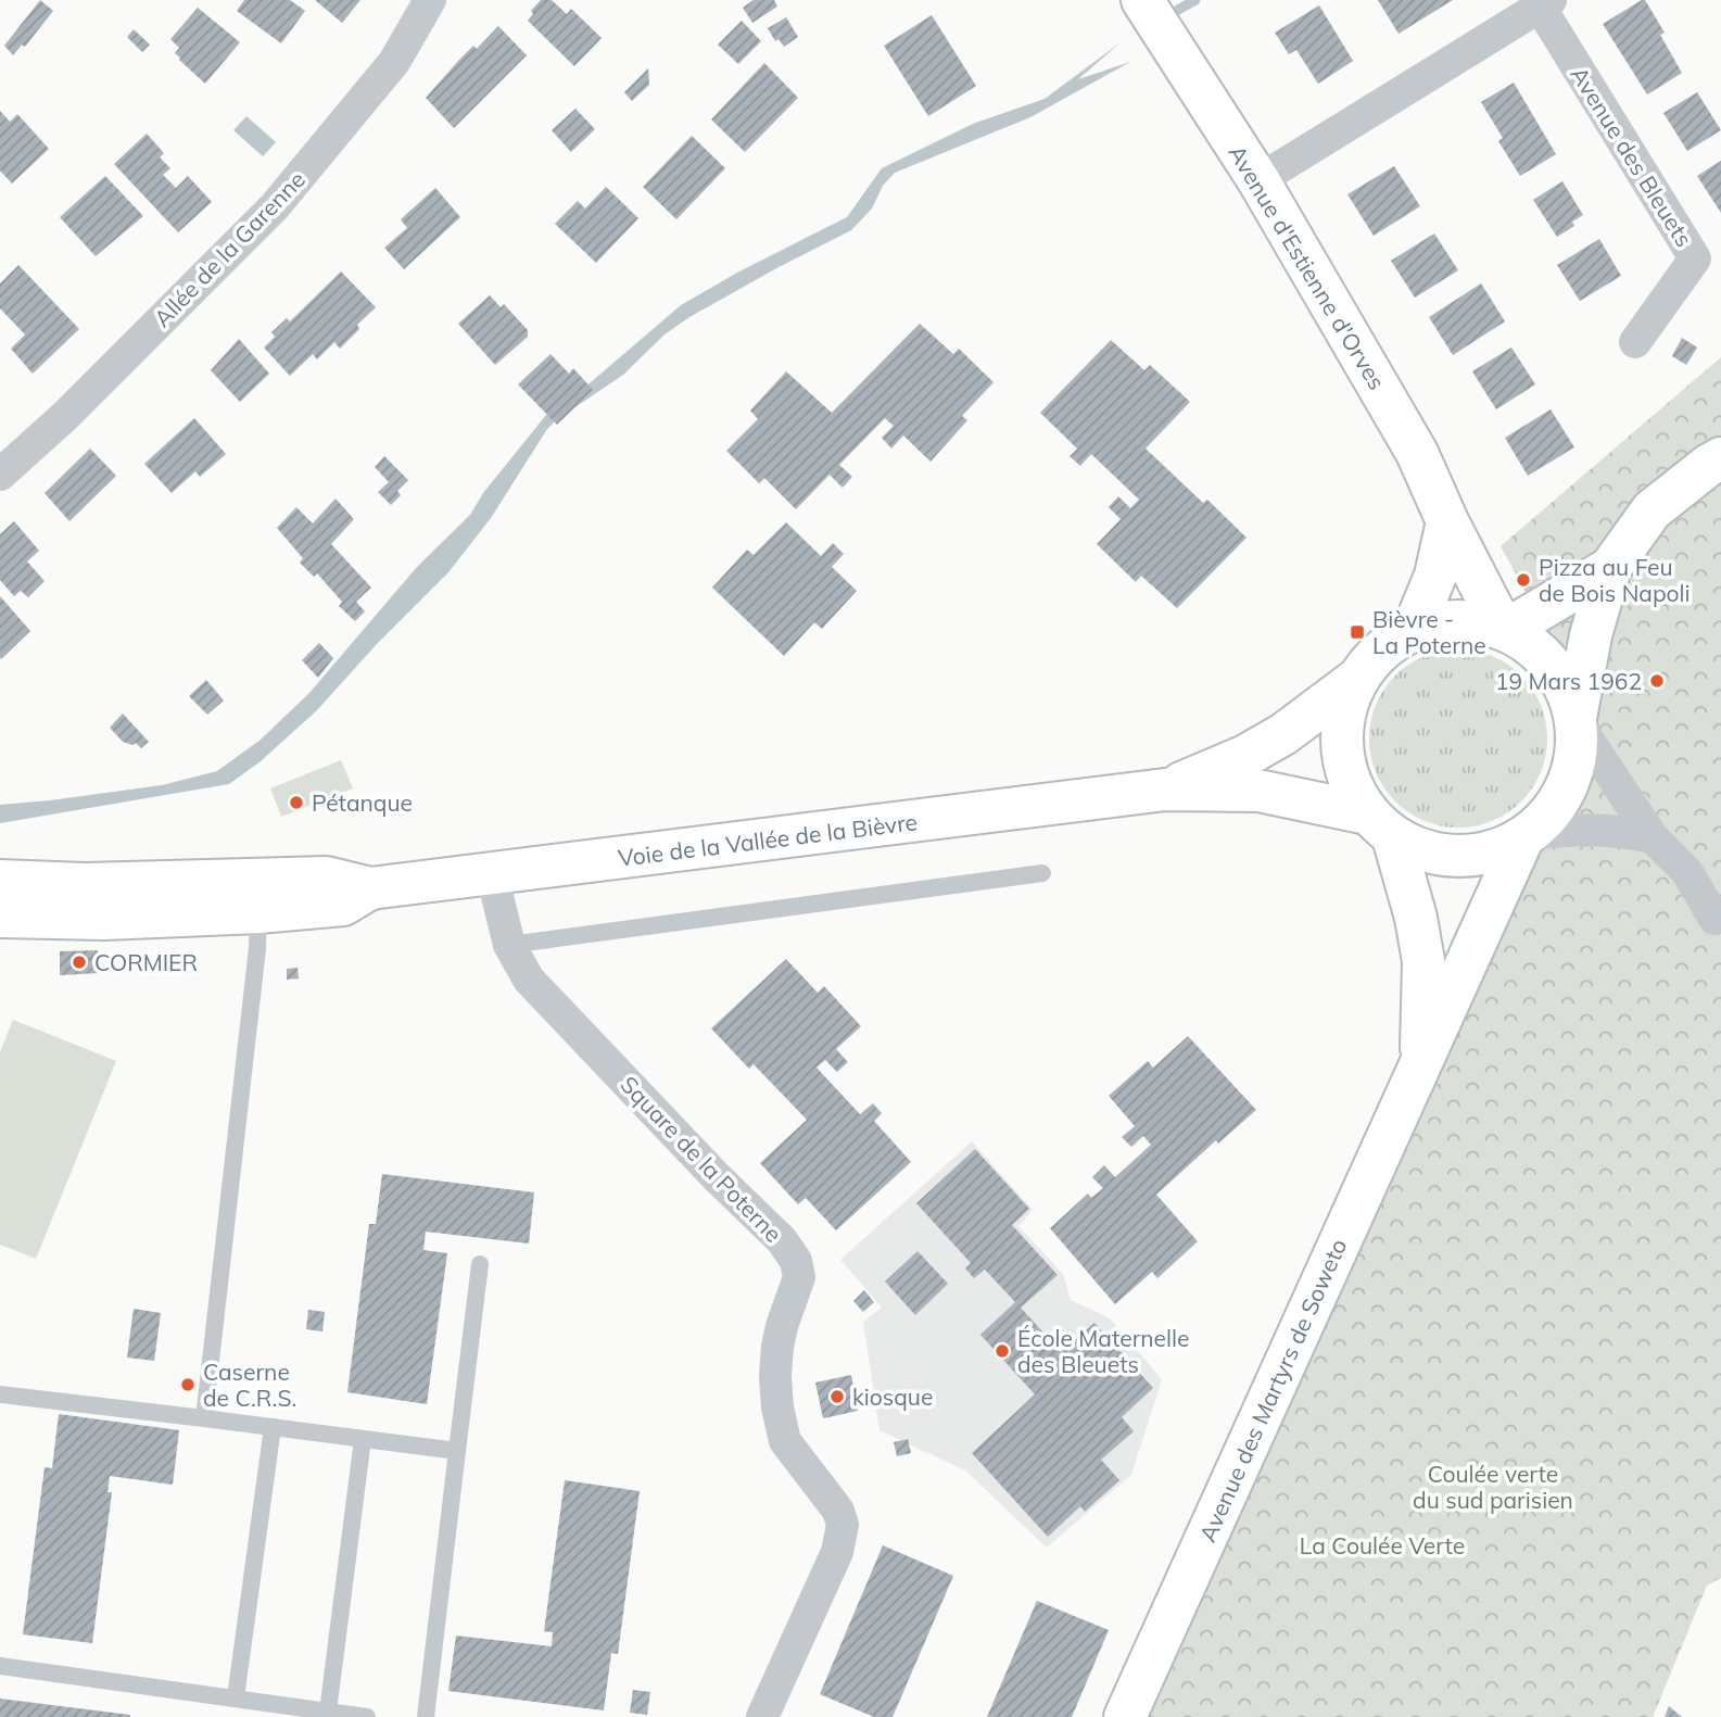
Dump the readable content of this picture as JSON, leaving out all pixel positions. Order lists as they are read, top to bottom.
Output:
{
  "streets": {
    "main road": ["Avenue d'Estienne d'Orves", "Voie de la Vallée de la Bièvre", "Avenue des Martyrs de Soweto"],
    "street": ["Avenue des Bleuets", "Allée de la Garenne", "Square de la Poterne"]
  },
  "crossings": [
    ["Avenue des Bleuets", "Avenue d'Estienne d'Orves"],
    ["Avenue d'Estienne d'Orves", "Voie de la Vallée de la Bièvre"],
    ["Avenue d'Estienne d'Orves", "Avenue des Martyrs de Soweto"],
    ["Voie de la Vallée de la Bièvre", "Square de la Poterne"],
    ["Voie de la Vallée de la Bièvre", "Avenue des Martyrs de Soweto"]
  ],
  "parks": ["Coulée verte du sud parisien", "La Coulée Verte"],
  "places": {
    "other": [
      "Pizza au Feu de Bois Napoli",
      "19 Mars 1962",
      "Pétanque",
      "CORMIER",
      "École Maternelle des Bleuets",
      "Caserne de C.R.S.",
      "kiosque"
    ],
    "transit": ["Bièvre - La Poterne"]
  }
}
